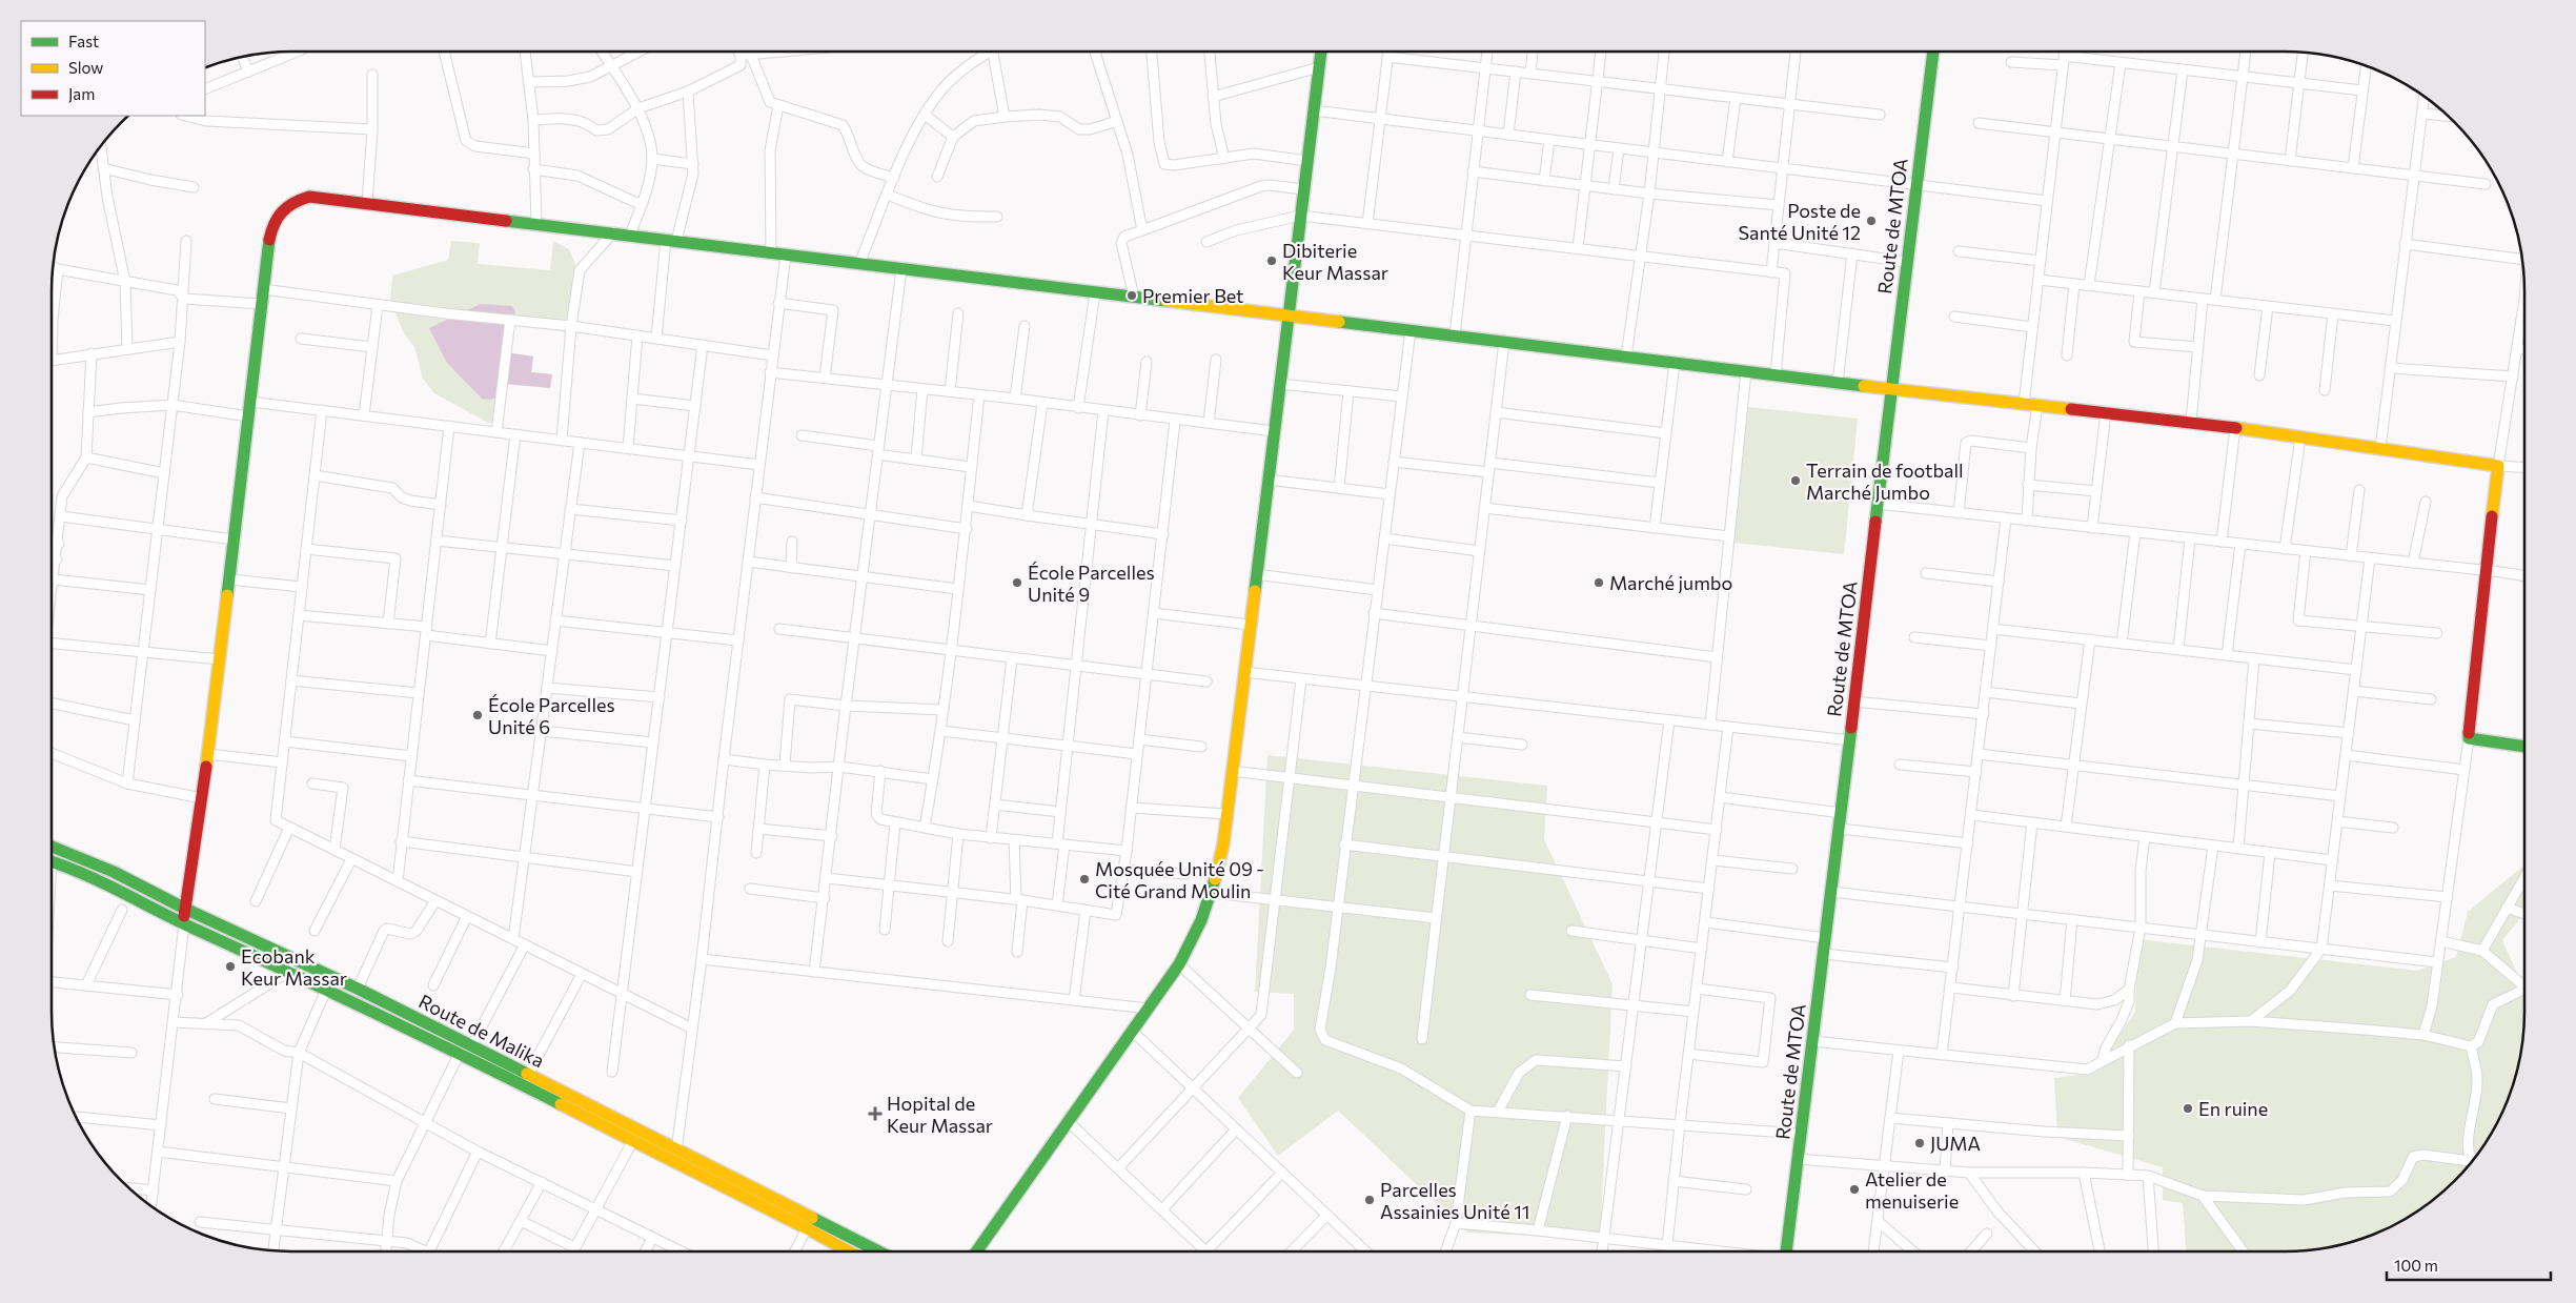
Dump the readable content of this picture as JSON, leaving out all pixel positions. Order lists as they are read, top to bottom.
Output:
{
  "streets": {
    "street": ["Route de MTOA", "Route de Malika"]
  },
  "places": {
    "other": [
      "Poste de Santé Unité 12",
      "Dibiterie Keur Massar",
      "Premier Bet",
      "Terrain de football Marché Jumbo",
      "École Parcelles Unité 9",
      "Marché jumbo",
      "École Parcelles Unité 6",
      "Mosquée Unité 09 - Cité Grand Moulin",
      "Ecobank Keur Massar",
      "En ruine",
      "JUMA",
      "Atelier de menuiserie",
      "Parcelles Assainies Unité 11"
    ],
    "health": ["Hopital de Keur Massar"]
  },
  "legend": ["Fast", "Slow", "Jam"],
  "scale_bar": "100 m"
}
